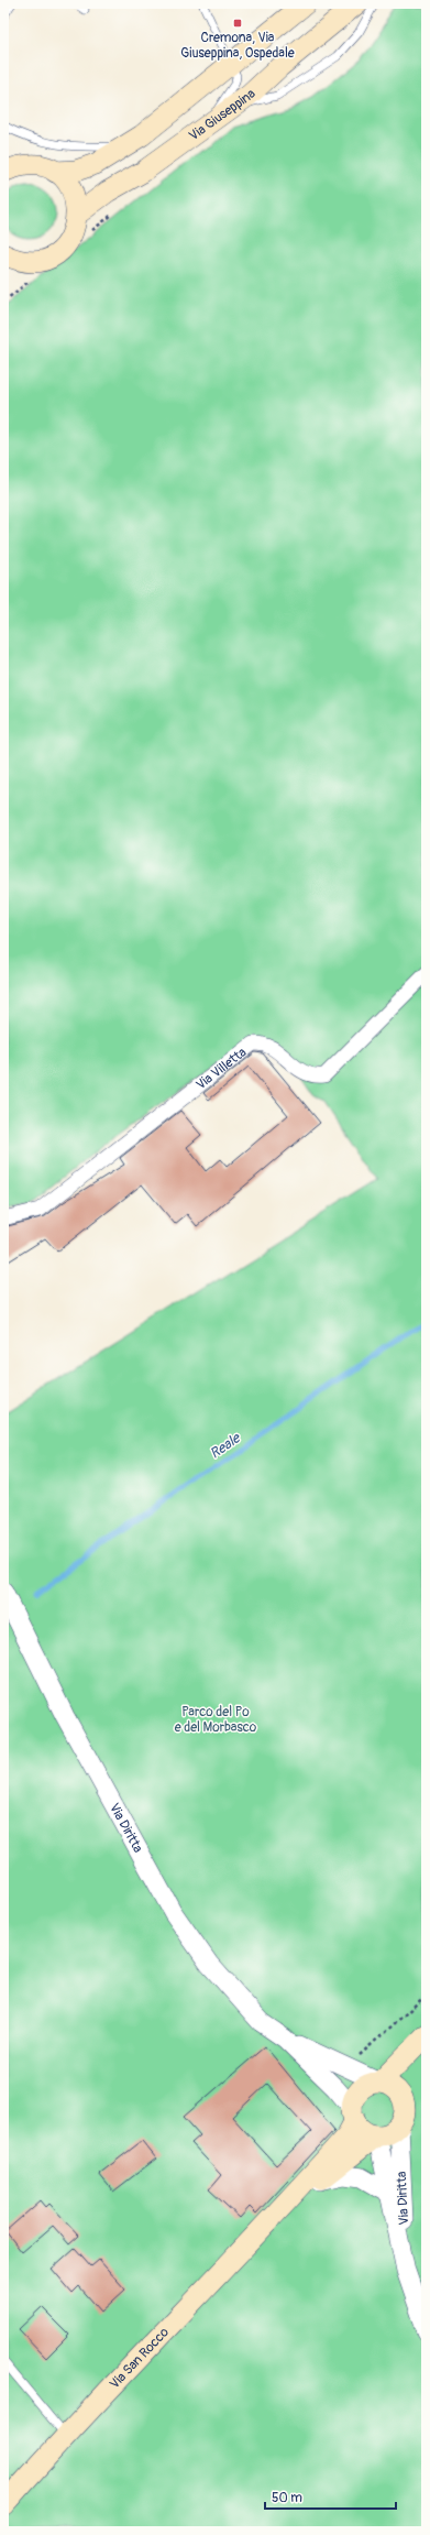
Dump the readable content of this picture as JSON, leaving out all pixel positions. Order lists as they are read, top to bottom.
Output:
{
  "streets": {
    "main road": ["Via Giuseppina", "Via San Rocco"],
    "street": ["Via Villetta", "Via Diritta"]
  },
  "crossings": [
    ["Via Diritta", "Via San Rocco"]
  ],
  "water": ["Reale"],
  "parks": ["Parco del Po e del Morbasco"],
  "places": {
    "transit": ["Cremona, Via Giuseppina, Ospedale"]
  },
  "scale_bar": "50 m"
}
